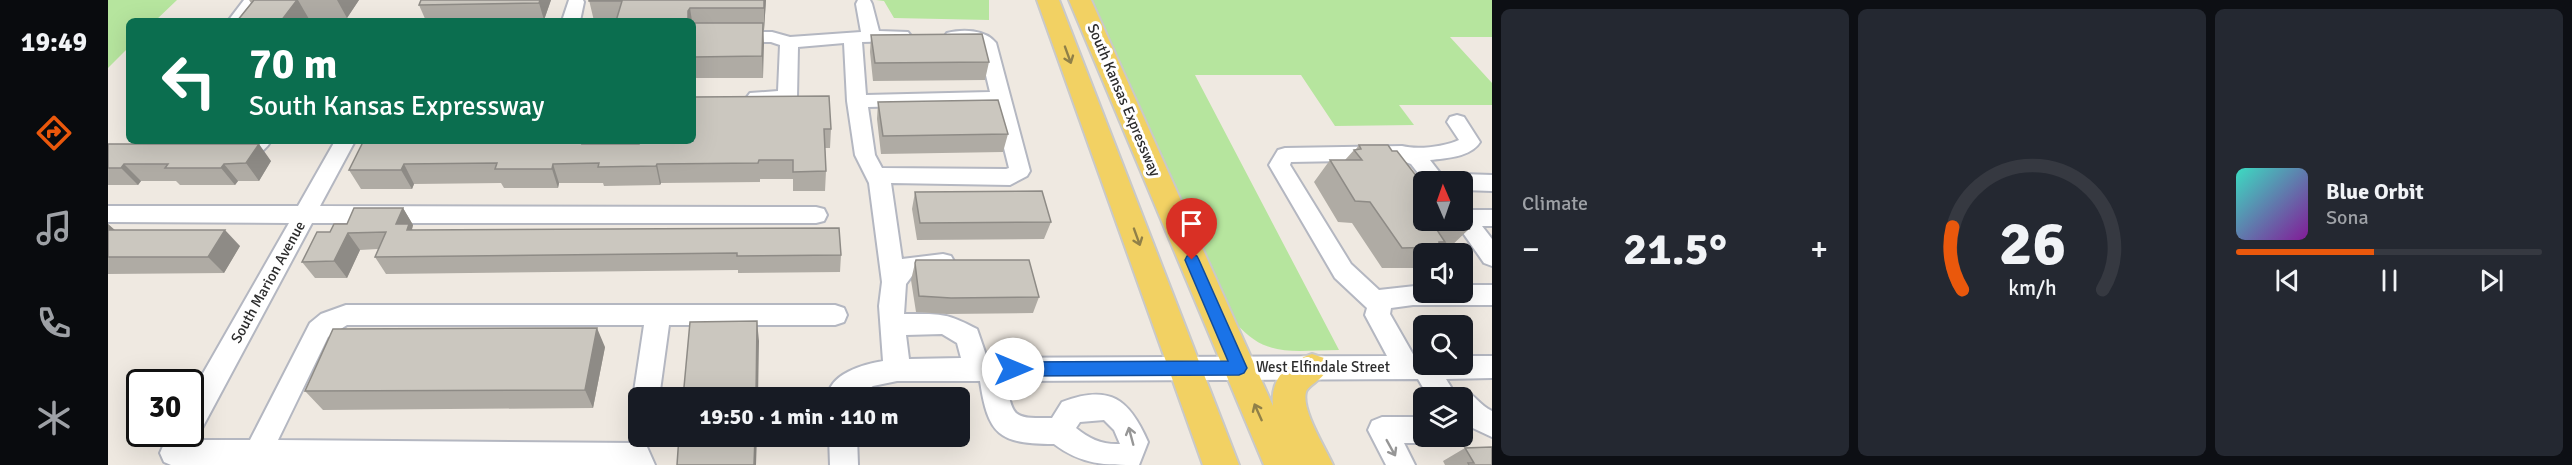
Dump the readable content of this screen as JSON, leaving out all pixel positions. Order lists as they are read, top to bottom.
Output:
{
  "streets": {
    "main road": ["South Kansas Expressway"],
    "street": ["South Marion Avenue", "West Elfindale Street"]
  },
  "crossings": [
    ["South Kansas Expressway", "West Elfindale Street"]
  ],
  "north": "top",
  "page": {
    "tabs": "19:49",
    "tile": "Climate",
    "turn": ["70 m", "South Kansas Expressway"],
    "song": ["Blue Orbit", "Sona"],
    "heat": ["−", "21.5°", "+"],
    "limit": "30",
    "trip": "19:50 · 1 min · 110 m",
    "gauge": ["26", "km/h"]
  }
}
